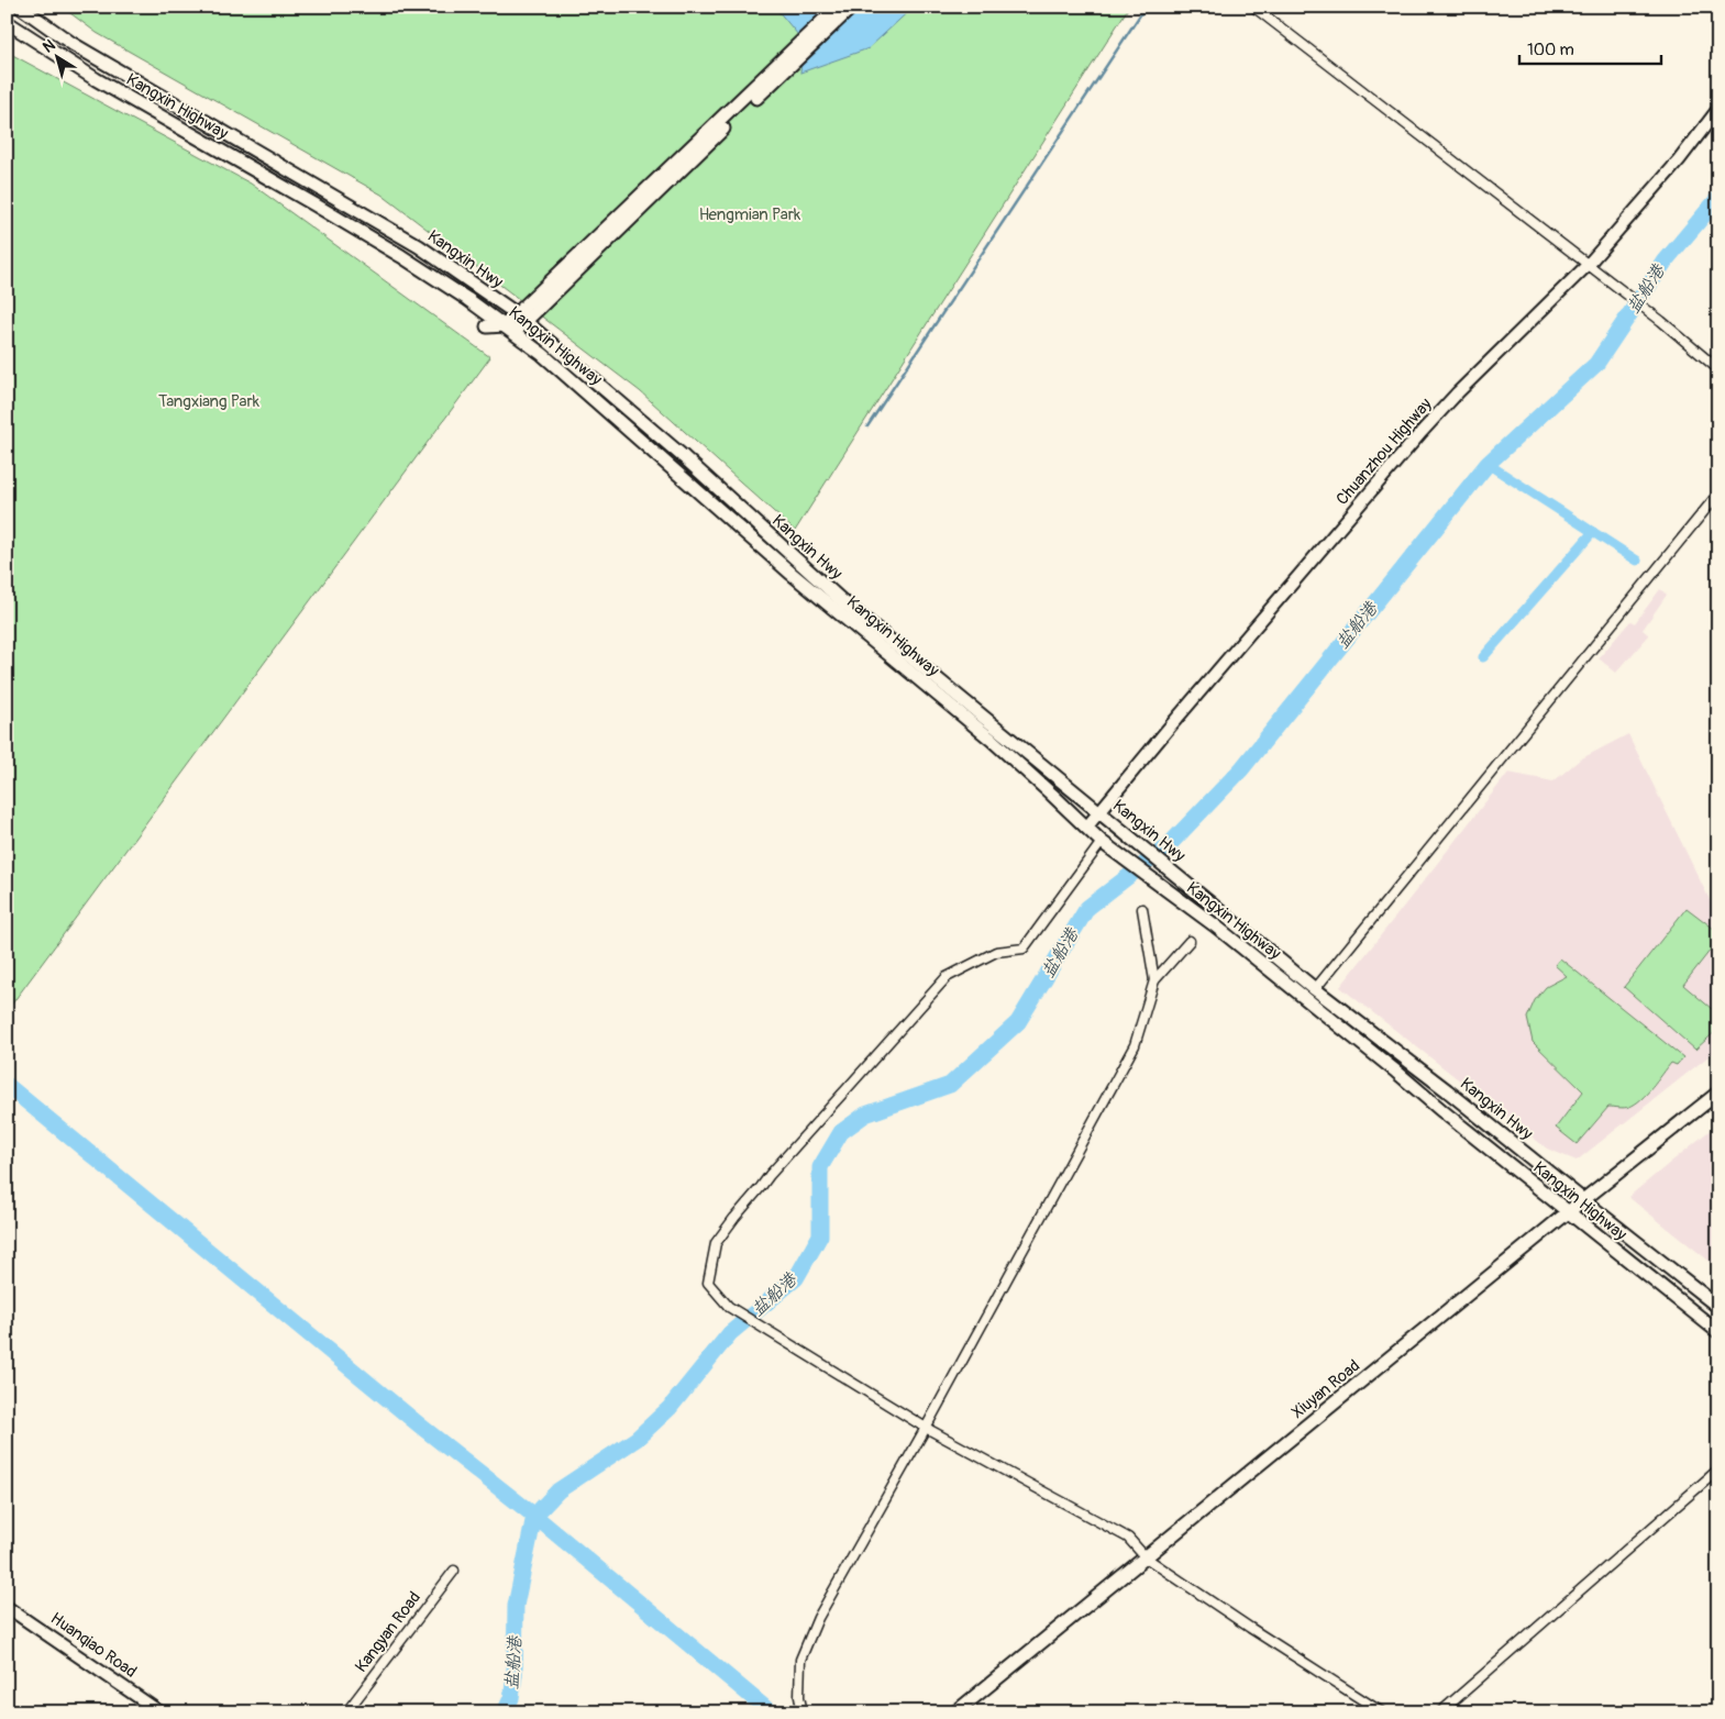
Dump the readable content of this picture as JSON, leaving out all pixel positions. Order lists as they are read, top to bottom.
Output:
{
  "streets": {
    "main road": ["Kangxin Highway", "Kangxin Hwy", "Xiuyan Road"],
    "street": ["Chuanzhou Highway", "Kangyan Road", "Huanqiao Road"]
  },
  "crossings": [
    ["Kangxin Highway", "Chuanzhou Highway"],
    ["Kangxin Highway", "Xiuyan Road"],
    ["Kangxin Hwy", "Chuanzhou Highway"],
    ["Kangxin Hwy", "Xiuyan Road"]
  ],
  "water": ["盐船港"],
  "parks": ["Hengmian Park", "Tangxiang Park"],
  "scale_bar": "100 m",
  "north": "top left"
}
